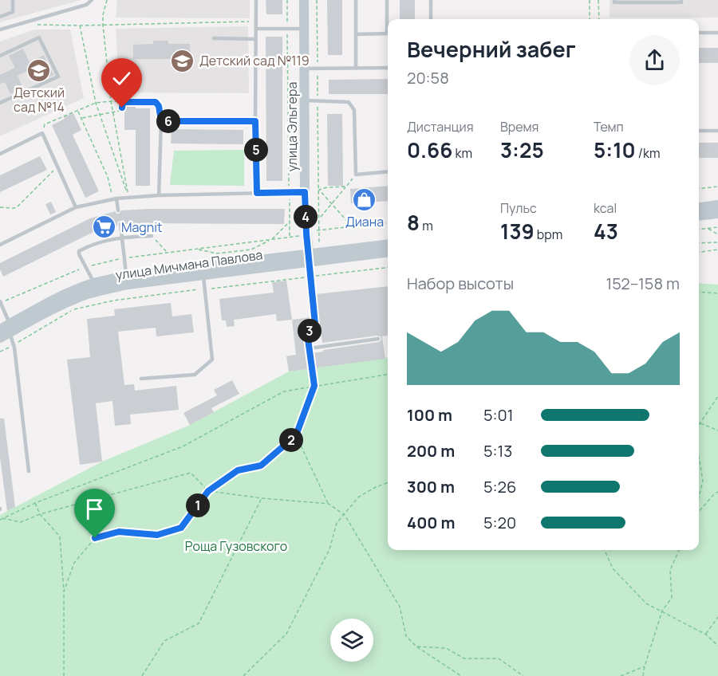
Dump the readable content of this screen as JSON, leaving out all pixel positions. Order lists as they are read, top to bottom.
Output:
{
  "streets": {
    "main road": ["улица Эльгера", "улица Мичмана Павлова"]
  },
  "crossings": [
    ["улица Эльгера", "улица Мичмана Павлова"]
  ],
  "parks": ["Роща Гузовского"],
  "places": {
    "school or university": ["Детский сад №119", "Детский сад №14"],
    "shop": ["Диана"],
    "supermarket": ["Magnit"]
  },
  "page": {
    "heading": ["Вечерний забег", "20:58"],
    "stats": [
      ["Дистанция", "0.66 km"],
      ["Время", "3:25"],
      ["Темп", "5:10 /km"],
      ["8 m"],
      ["Пульс", "139 bpm"],
      ["kcal", "43"]
    ],
    "pins": [
      "6",
      "5",
      "4",
      "3",
      "2",
      "1"
    ],
    "chart": ["Набор высоты", "152–158 m"],
    "list": [
      {
        "name": "100 m",
        "note": "5:01"
      },
      {
        "name": "200 m",
        "note": "5:13"
      },
      {
        "name": "300 m",
        "note": "5:26"
      },
      {
        "name": "400 m",
        "note": "5:20"
      }
    ]
  }
}
